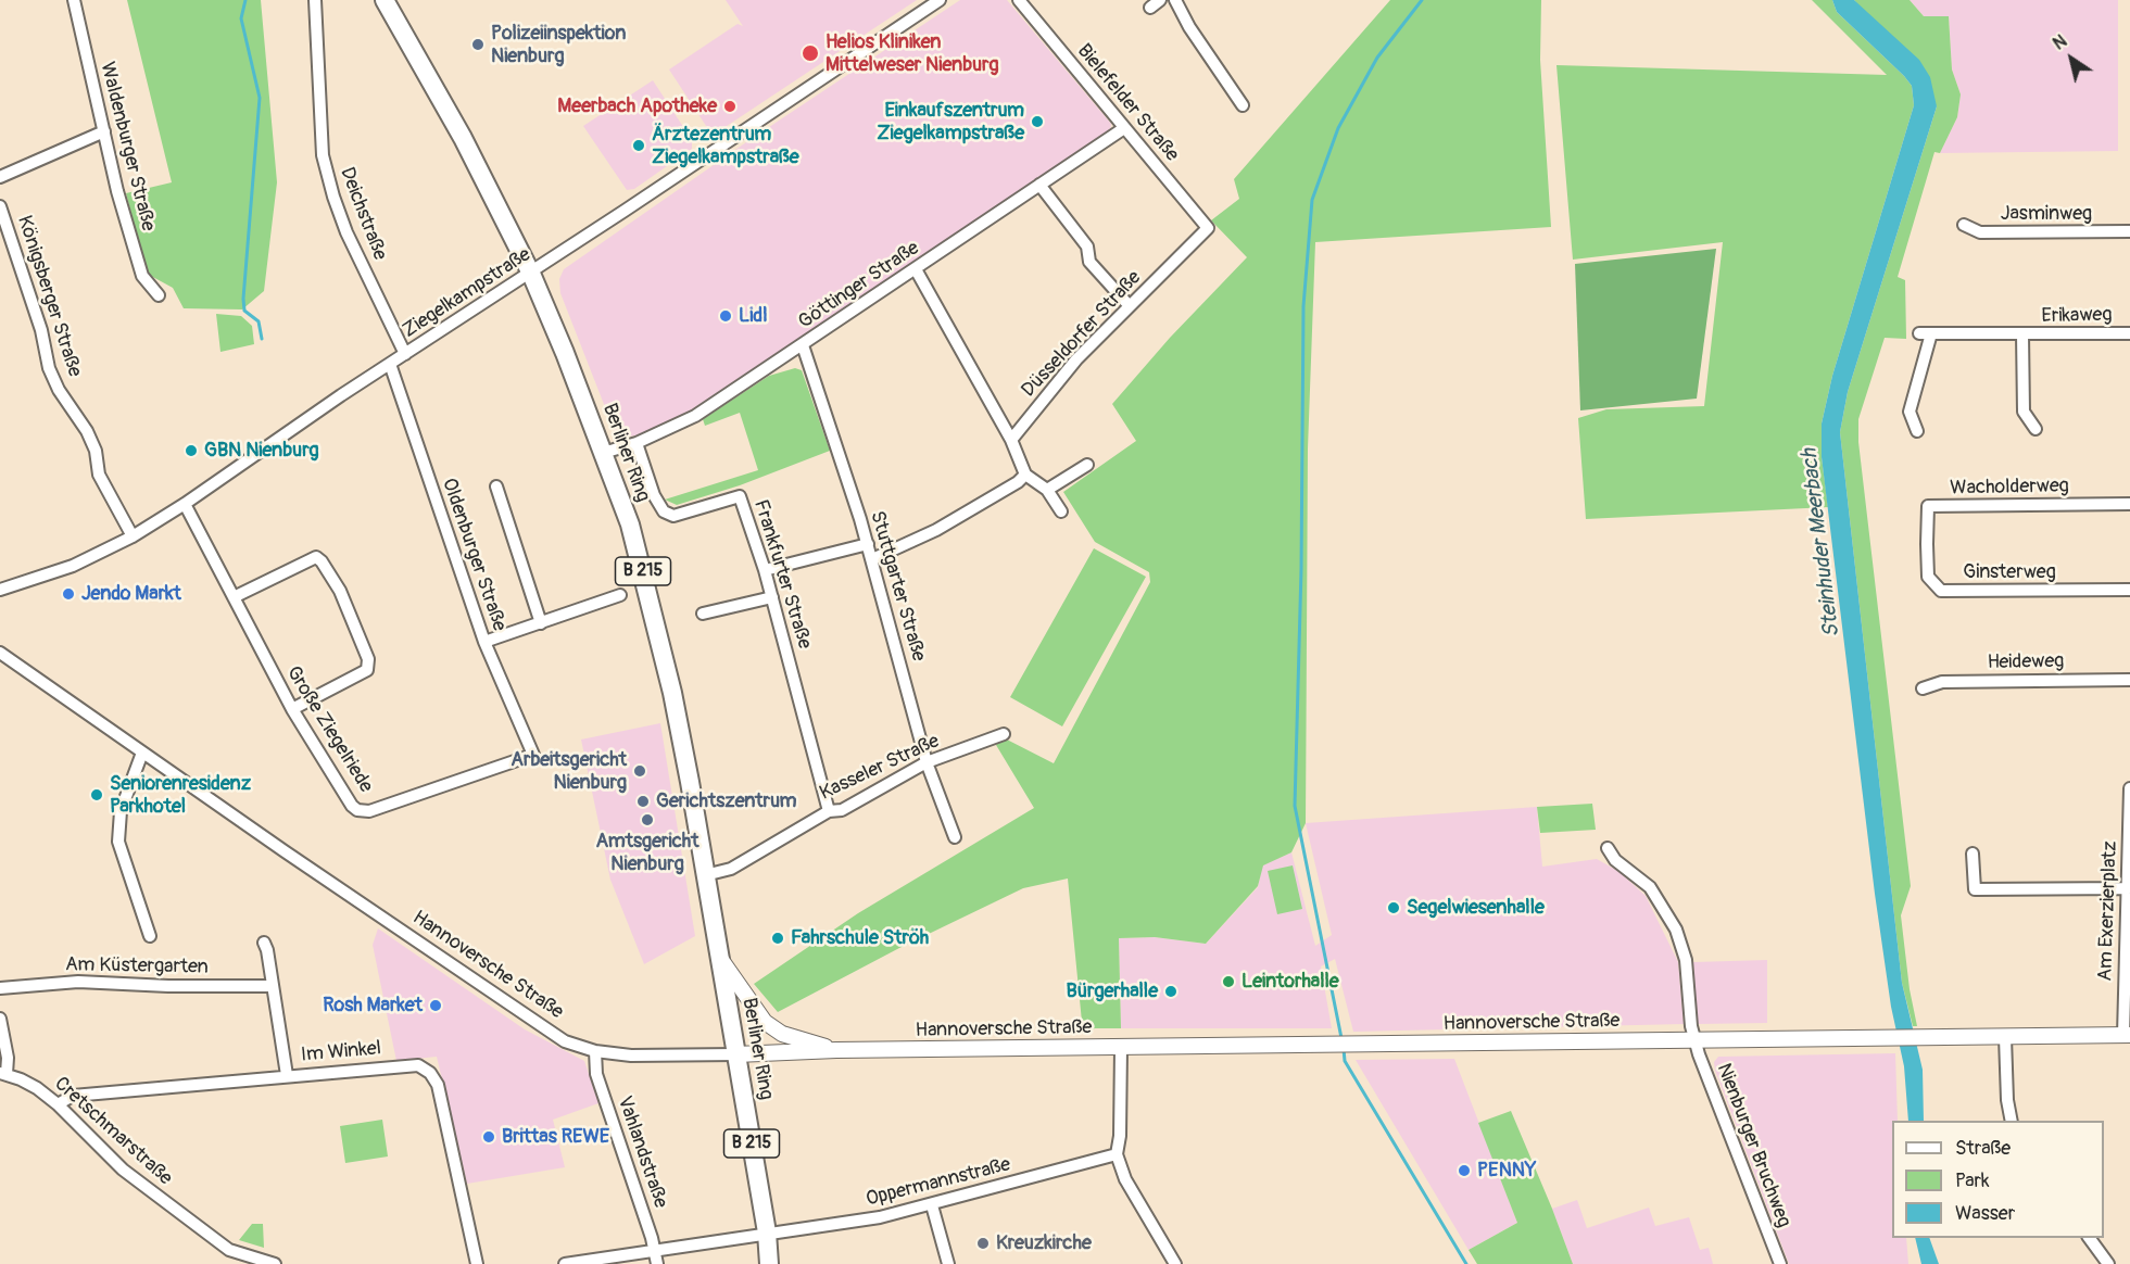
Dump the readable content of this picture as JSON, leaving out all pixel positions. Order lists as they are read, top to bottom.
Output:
{
  "streets": {
    "main road": ["Berliner Ring", "B 215"],
    "street": [
      "Bielefelder Straße",
      "Waldenburger Straße",
      "Deichstraße",
      "Jasminweg",
      "Göttinger Straße",
      "Ziegelkampstraße",
      "Königsberger Straße",
      "Erikaweg",
      "Düsseldorfer Straße",
      "Wacholderweg",
      "Oldenburger Straße",
      "Ginsterweg",
      "Frankfurter Straße",
      "Stuttgarter Straße",
      "Heideweg",
      "Große Ziegelriede",
      "Kasseler Straße",
      "Am Exerzierplatz",
      "Hannoversche Straße",
      "Am Küstergarten",
      "Im Winkel",
      "Cretschmarstraße",
      "Nienburger Bruchweg",
      "Vahlandstraße",
      "Oppermannstraße"
    ]
  },
  "crossings": [
    ["Bielefelder Straße", "Göttinger Straße"],
    ["Bielefelder Straße", "Düsseldorfer Straße"],
    ["Deichstraße", "Ziegelkampstraße"],
    ["Göttinger Straße", "Berliner Ring"],
    ["Göttinger Straße", "Frankfurter Straße"],
    ["Göttinger Straße", "Stuttgarter Straße"],
    ["Ziegelkampstraße", "Königsberger Straße"],
    ["Ziegelkampstraße", "Berliner Ring"],
    ["Ziegelkampstraße", "Oldenburger Straße"],
    ["Ziegelkampstraße", "Große Ziegelriede"],
    ["Berliner Ring", "Kasseler Straße"],
    ["Berliner Ring", "Hannoversche Straße"],
    ["Berliner Ring", "Oppermannstraße"],
    ["Wacholderweg", "Ginsterweg"],
    ["Oldenburger Straße", "Große Ziegelriede"],
    ["Frankfurter Straße", "Kasseler Straße"],
    ["Stuttgarter Straße", "Kasseler Straße"],
    ["Am Exerzierplatz", "Hannoversche Straße"],
    ["Hannoversche Straße", "Nienburger Bruchweg"],
    ["Hannoversche Straße", "Vahlandstraße"],
    ["Im Winkel", "Cretschmarstraße"],
    ["Vahlandstraße", "Oppermannstraße"]
  ],
  "water": ["Steinhuder Meerbach"],
  "places": [
    "Polizeiinspektion Nienburg",
    "Helios Kliniken Mittelweser Nienburg",
    "Meerbach Apotheke",
    "Einkaufszentrum Ziegelkampstraße",
    "Ärztezentrum Ziegelkampstraße",
    "Lidl",
    "GBN Nienburg",
    "Jendo Markt",
    "Arbeitsgericht Nienburg",
    "Seniorenresidenz Parkhotel",
    "Gerichtszentrum",
    "Amtsgericht Nienburg",
    "Segelwiesenhalle",
    "Fahrschule Ströh",
    "Leintorhalle",
    "Bürgerhalle",
    "Rosh Market",
    "Brittas REWE",
    "PENNY",
    "Kreuzkirche"
  ],
  "legend": ["Straße", "Park", "Wasser"],
  "north": "top left"
}
